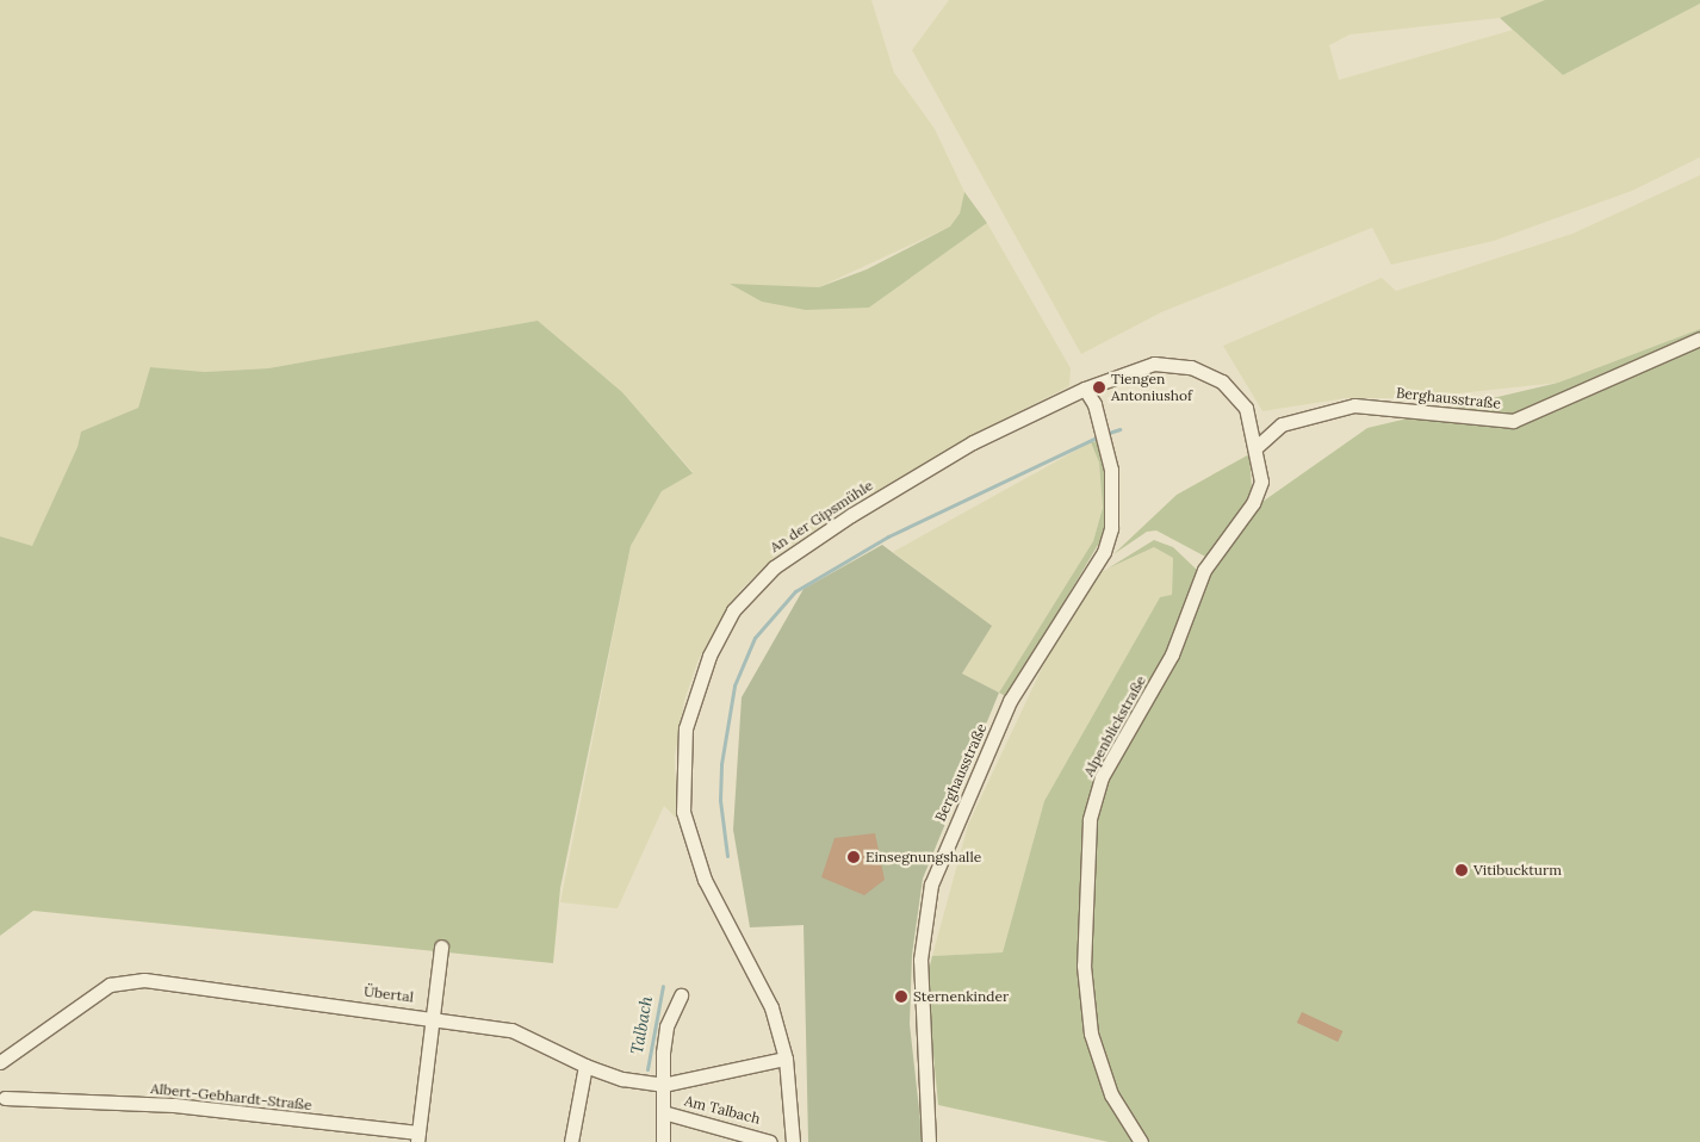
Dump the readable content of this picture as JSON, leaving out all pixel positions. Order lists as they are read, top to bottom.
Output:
{
  "streets": {
    "street": [
      "Berghausstraße",
      "An der Gipsmühle",
      "Alpenblickstraße",
      "Übertal",
      "Albert-Gebhardt-Straße",
      "Am Talbach"
    ]
  },
  "crossings": [
    ["Berghausstraße", "An der Gipsmühle"],
    ["Berghausstraße", "Alpenblickstraße"],
    ["An der Gipsmühle", "Alpenblickstraße"],
    ["An der Gipsmühle", "Übertal"],
    ["Übertal", "Albert-Gebhardt-Straße"],
    ["Übertal", "Am Talbach"]
  ],
  "water": ["Talbach"],
  "places": [
    "Tiengen Antoniushof",
    "Einsegnungshalle",
    "Vitibuckturm",
    "Sternenkinder"
  ]
}
